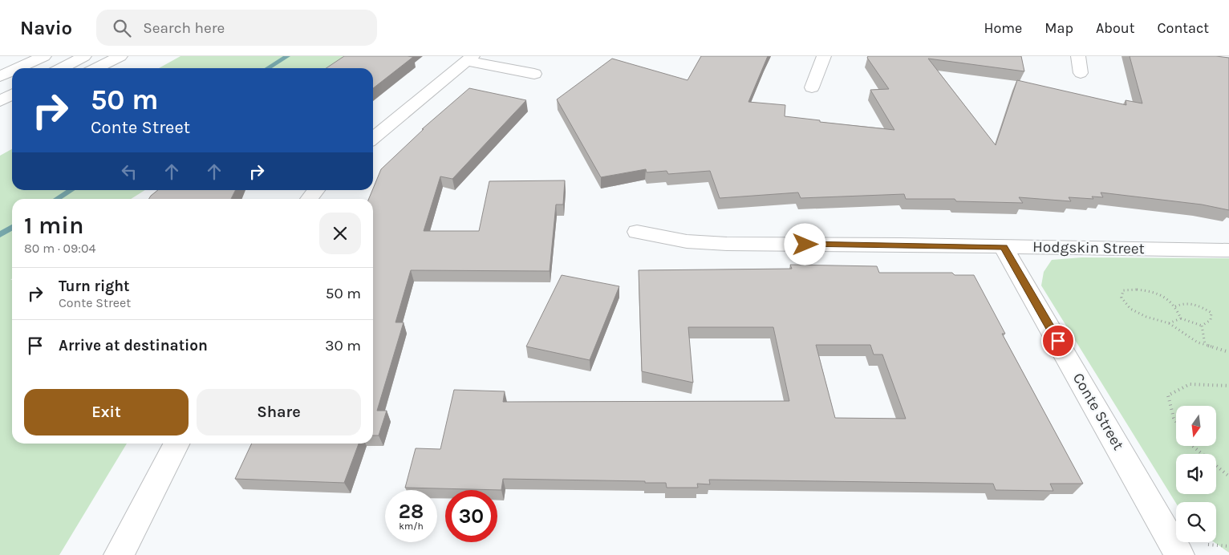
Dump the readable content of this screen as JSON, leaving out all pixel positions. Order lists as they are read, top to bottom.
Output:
{
  "streets": {
    "main road": ["Hodgskin Street", "Conte Street"]
  },
  "crossings": [
    ["Hodgskin Street", "Conte Street"]
  ],
  "north": "bottom",
  "page": {
    "header": "Navio",
    "search": "Search here",
    "nav": [
      "Home",
      "Map",
      "About",
      "Contact"
    ],
    "turn": ["50 m", "Conte Street"],
    "heading": ["1 min", "80 m · 09:04"],
    "list": [
      {
        "name": "Turn right",
        "note": "Conte Street",
        "value": "50 m"
      },
      {
        "name": "Arrive at destination",
        "value": "30 m"
      }
    ],
    "buttons": ["Exit", "Share"],
    "speed": "28 km/h",
    "limit": "30"
  }
}
